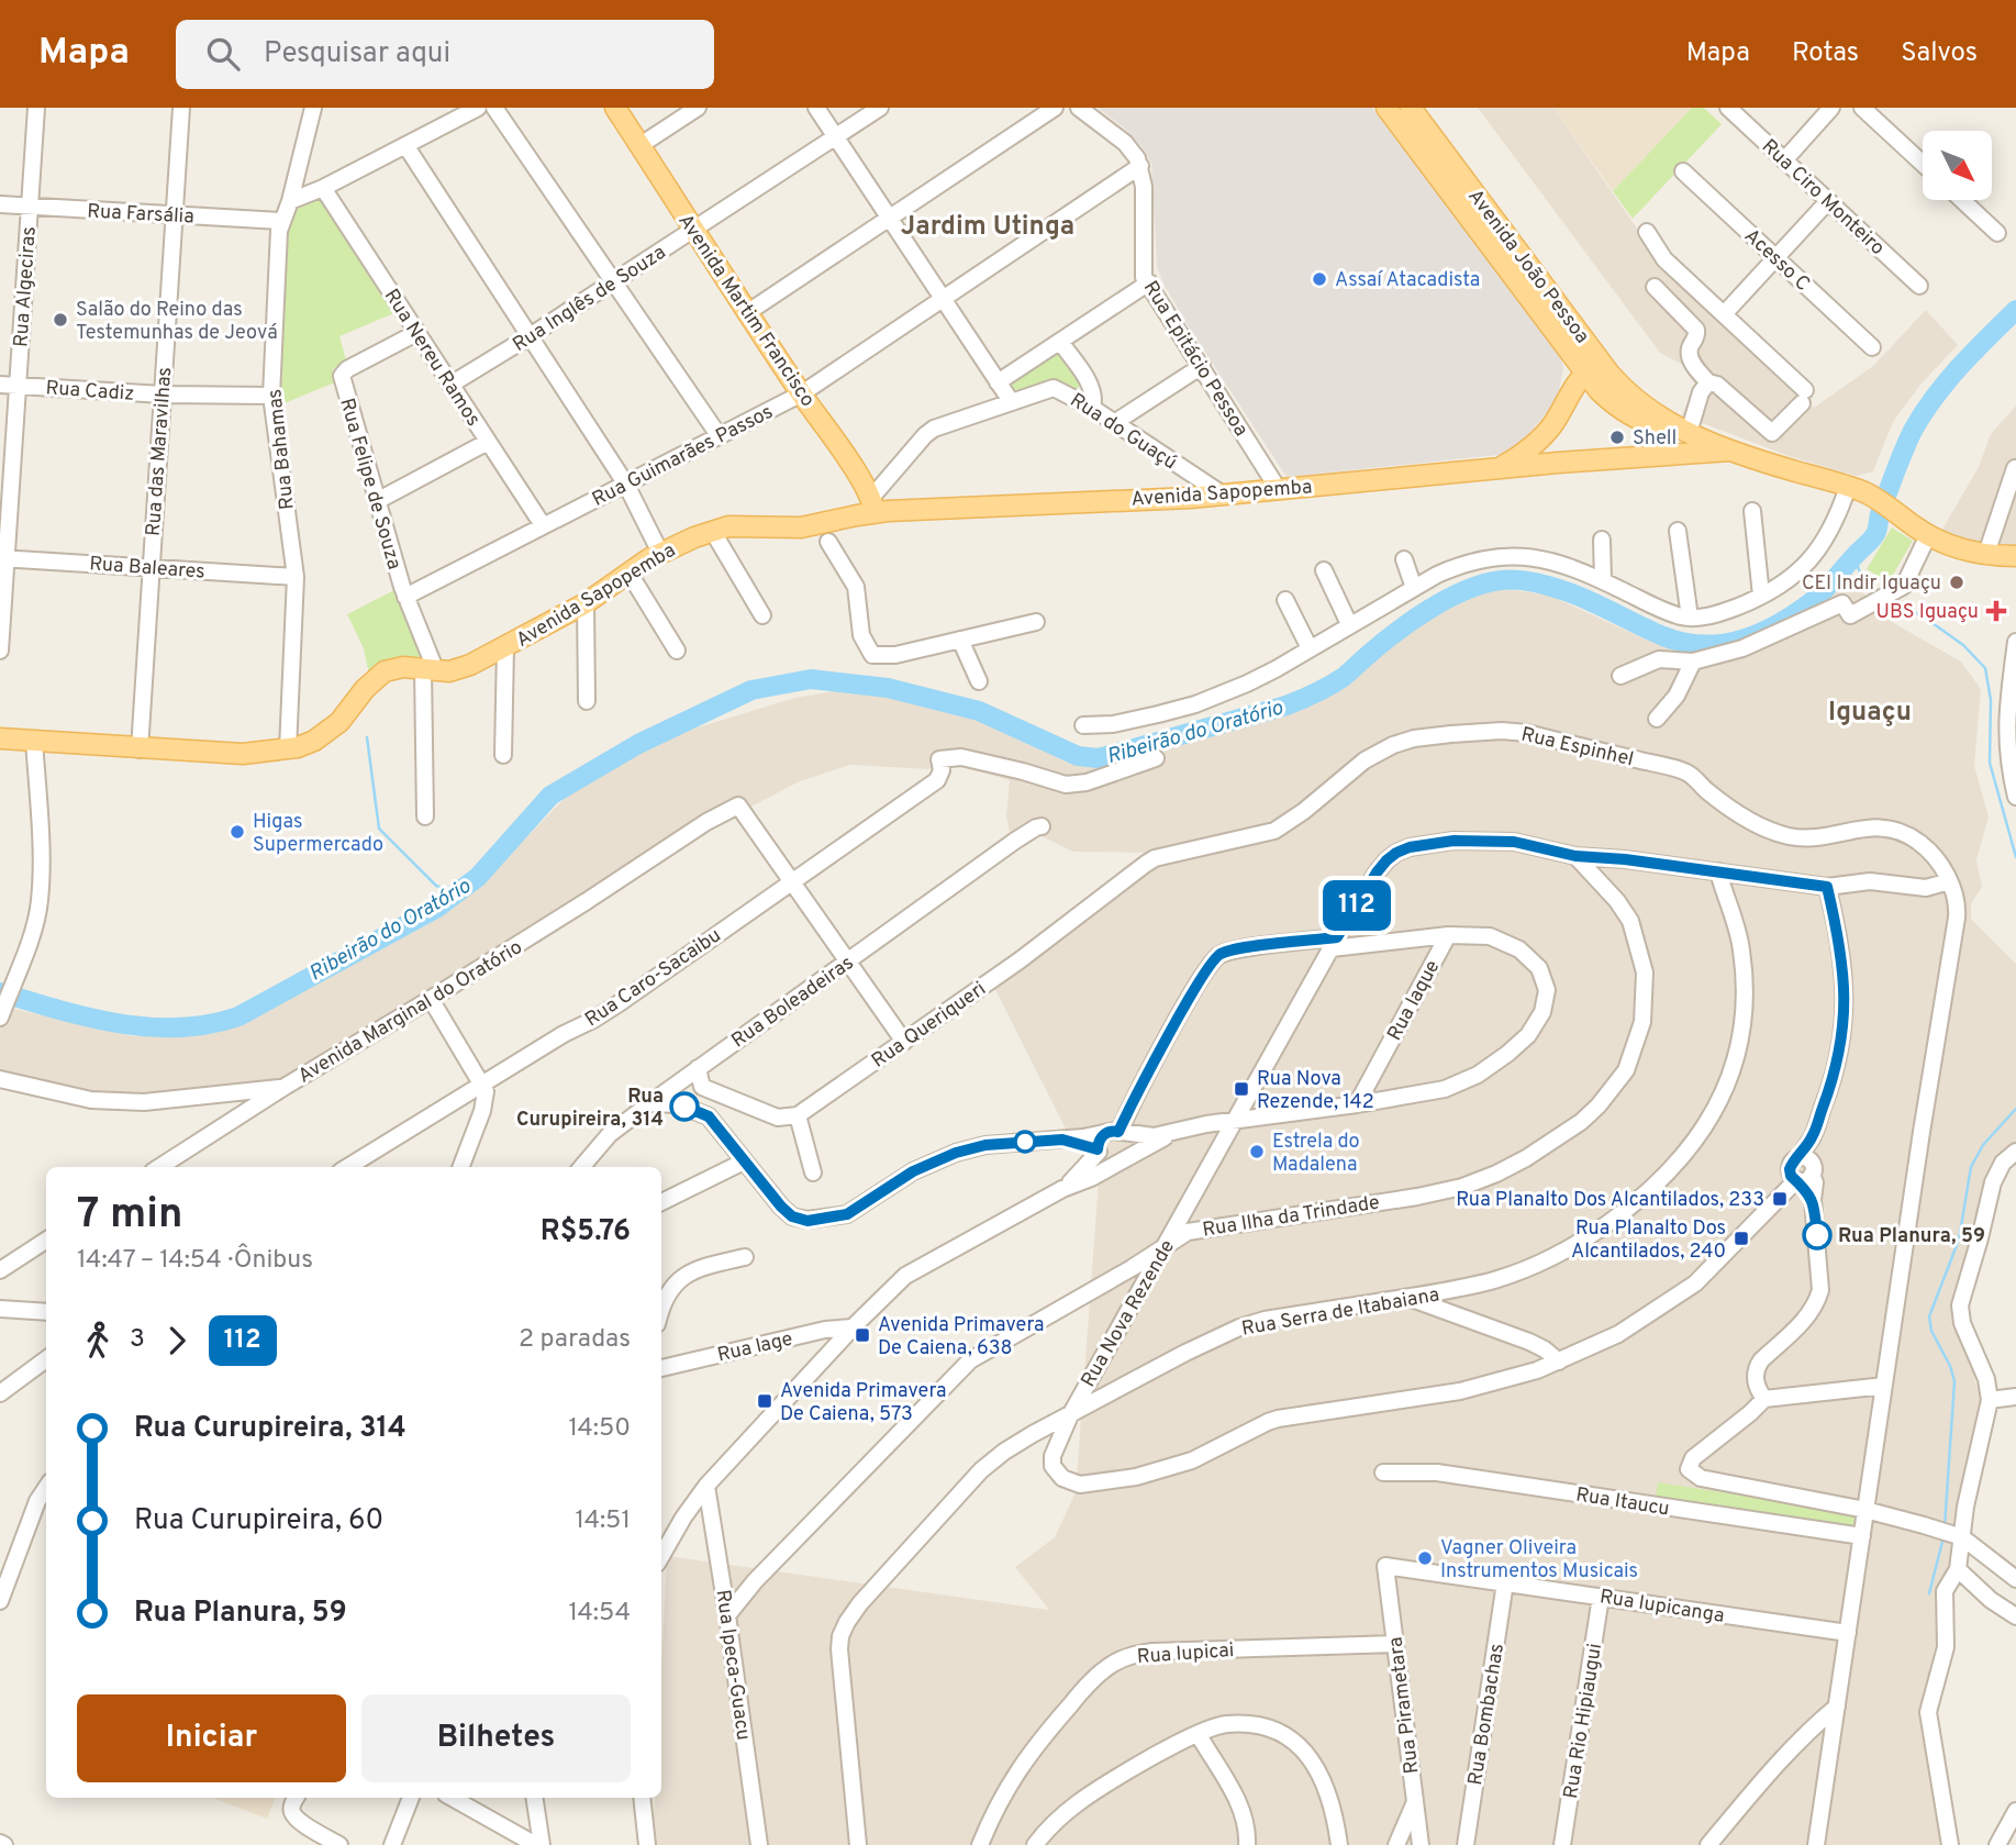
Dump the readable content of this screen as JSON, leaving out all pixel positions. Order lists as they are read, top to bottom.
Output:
{
  "streets": {
    "main road": ["Avenida João Pessoa", "Avenida Martim Francisco", "Avenida Sapopemba"],
    "street": [
      "Rua Ciro Monteiro",
      "Rua Farsália",
      "Acesso C",
      "Rua Algeciras",
      "Rua Inglês de Souza",
      "Rua Nereu Ramos",
      "Rua Epitácio Pessoa",
      "Rua Cadiz",
      "Rua do Guaçú",
      "Rua Bahamas",
      "Rua das Maravilhas",
      "Rua Guimarães Passos",
      "Rua Felipe de Souza",
      "Rua Baleares",
      "Rua Espinhel",
      "Rua Caro-Sacaibu",
      "Rua Iaque",
      "Rua Boleadeiras",
      "Avenida Marginal do Oratório",
      "Rua Queriqueri",
      "Rua Ilha da Trindade",
      "Rua Serra de Itabaiana",
      "Rua Nova Rezende",
      "Rua Iage",
      "Rua Itaucu",
      "Rua Iupicanga",
      "Rua Iupicai",
      "Rua Ipeca-Guacu",
      "Rua Pirametara",
      "Rua Bombachas",
      "Rua Rio Hipiaugui"
    ]
  },
  "crossings": [
    ["Rua Farsália", "Rua Algeciras"],
    ["Rua Farsália", "Rua Bahamas"],
    ["Rua Farsália", "Rua das Maravilhas"],
    ["Avenida João Pessoa", "Avenida Sapopemba"],
    ["Rua Algeciras", "Rua Cadiz"],
    ["Rua Algeciras", "Rua Baleares"],
    ["Rua Inglês de Souza", "Avenida Martim Francisco"],
    ["Rua Inglês de Souza", "Rua Nereu Ramos"],
    ["Avenida Martim Francisco", "Rua do Guaçú"],
    ["Avenida Martim Francisco", "Rua Guimarães Passos"],
    ["Avenida Martim Francisco", "Avenida Sapopemba"],
    ["Rua Nereu Ramos", "Rua Guimarães Passos"],
    ["Rua Nereu Ramos", "Rua Felipe de Souza"],
    ["Rua Epitácio Pessoa", "Rua Guimarães Passos"],
    ["Rua Epitácio Pessoa", "Avenida Sapopemba"],
    ["Rua Cadiz", "Rua Bahamas"],
    ["Rua Cadiz", "Rua das Maravilhas"],
    ["Rua do Guaçú", "Avenida Sapopemba"],
    ["Rua Bahamas", "Avenida Sapopemba"],
    ["Rua Bahamas", "Rua Baleares"],
    ["Rua das Maravilhas", "Avenida Sapopemba"],
    ["Rua das Maravilhas", "Rua Baleares"],
    ["Rua Guimarães Passos", "Rua Felipe de Souza"],
    ["Rua Felipe de Souza", "Avenida Sapopemba"],
    ["Rua Espinhel", "Rua Queriqueri"],
    ["Rua Espinhel", "Rua Nova Rezende"],
    ["Rua Caro-Sacaibu", "Avenida Marginal do Oratório"],
    ["Rua Ilha da Trindade", "Rua Nova Rezende"],
    ["Rua Ilha da Trindade", "Rua Ipeca-Guacu"],
    ["Rua Serra de Itabaiana", "Rua Nova Rezende"],
    ["Rua Iupicanga", "Rua Pirametara"],
    ["Rua Iupicanga", "Rua Bombachas"],
    ["Rua Iupicanga", "Rua Rio Hipiaugui"],
    ["Rua Iupicai", "Rua Pirametara"]
  ],
  "districts": ["Jardim Utinga", "Iguaçu"],
  "water": ["Ribeirão do Oratório"],
  "places": {
    "other": [
      "Assaí Atacadista",
      "Salão do Reino das Testemunhas de Jeová",
      "Shell",
      "CEI Indir Iguaçu",
      "Higas Supermercado",
      "Rua Curupireira, 314",
      "Estrela do Madalena",
      "Rua Planura, 59",
      "Vagner Oliveira Instrumentos Musicais"
    ],
    "health": ["UBS Iguaçu"],
    "transit": [
      "Rua Nova Rezende, 142",
      "Rua Planalto Dos Alcantilados, 233",
      "Rua Planalto Dos Alcantilados, 240",
      "Avenida Primavera De Caiena, 638",
      "Avenida Primavera De Caiena, 573"
    ]
  },
  "lines": ["bus line 112"],
  "north": "bottom right",
  "page": {
    "header": "Mapa",
    "search": "Pesquisar aqui",
    "nav": ["Mapa", "Rotas", "Salvos"],
    "on_map": "112",
    "heading": ["7 min", "14:47 – 14:54 · Ônibus", "R$5.76"],
    "legs": ["3", "112", "2 paradas"],
    "list": [
      {
        "name": "Rua Curupireira, 314",
        "value": "14:50"
      },
      {
        "name": "Rua Curupireira, 60",
        "value": "14:51"
      },
      {
        "name": "Rua Planura, 59",
        "value": "14:54"
      }
    ],
    "buttons": ["Iniciar", "Bilhetes"]
  }
}
